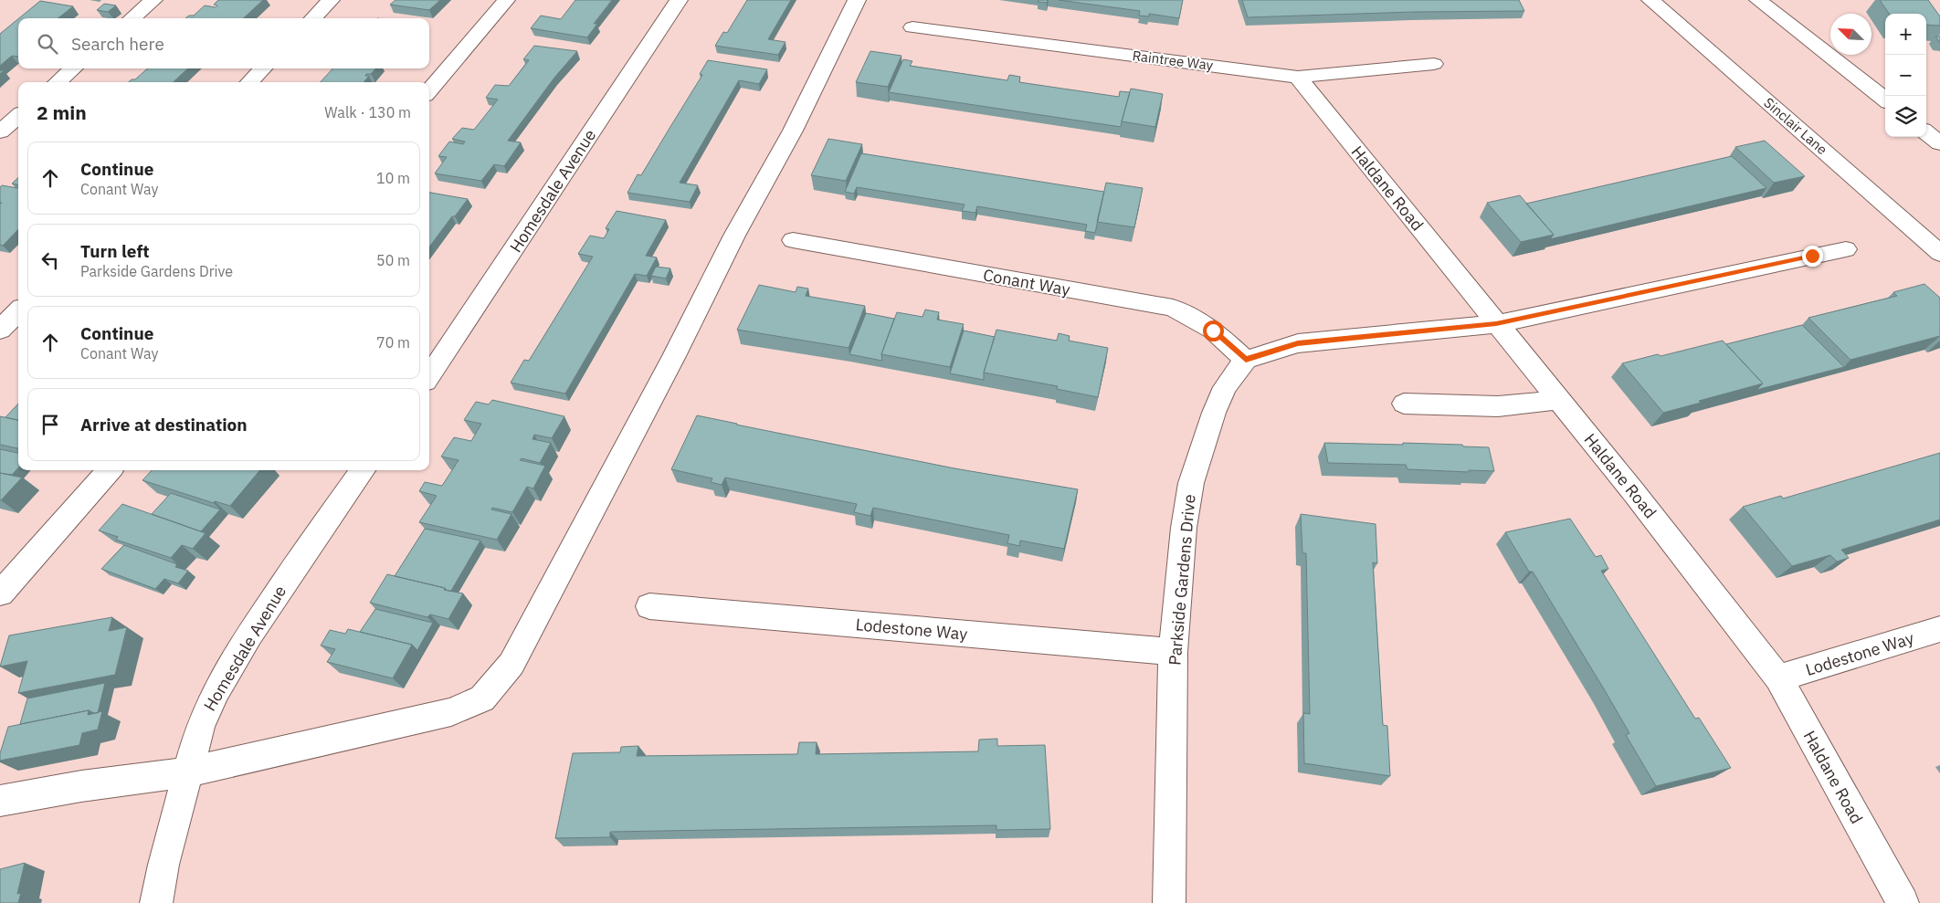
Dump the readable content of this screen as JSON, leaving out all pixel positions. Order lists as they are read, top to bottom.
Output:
{
  "streets": {
    "street": [
      "Raintree Way",
      "Sinclair Lane",
      "Haldane Road",
      "Homesdale Avenue",
      "Conant Way",
      "Parkside Gardens Drive",
      "Lodestone Way"
    ]
  },
  "crossings": [
    ["Raintree Way", "Haldane Road"],
    ["Haldane Road", "Lodestone Way"],
    ["Conant Way", "Parkside Gardens Drive"],
    ["Parkside Gardens Drive", "Lodestone Way"]
  ],
  "north": "top left",
  "page": {
    "map_buttons": ["+", "−"],
    "search": "Search here",
    "heading": ["2 min", "Walk · 130 m"],
    "list": [
      ["Continue", "Conant Way", "10 m"],
      ["Turn left", "Parkside Gardens Drive", "50 m"],
      ["Continue", "Conant Way", "70 m"],
      "Arrive at destination"
    ]
  }
}
